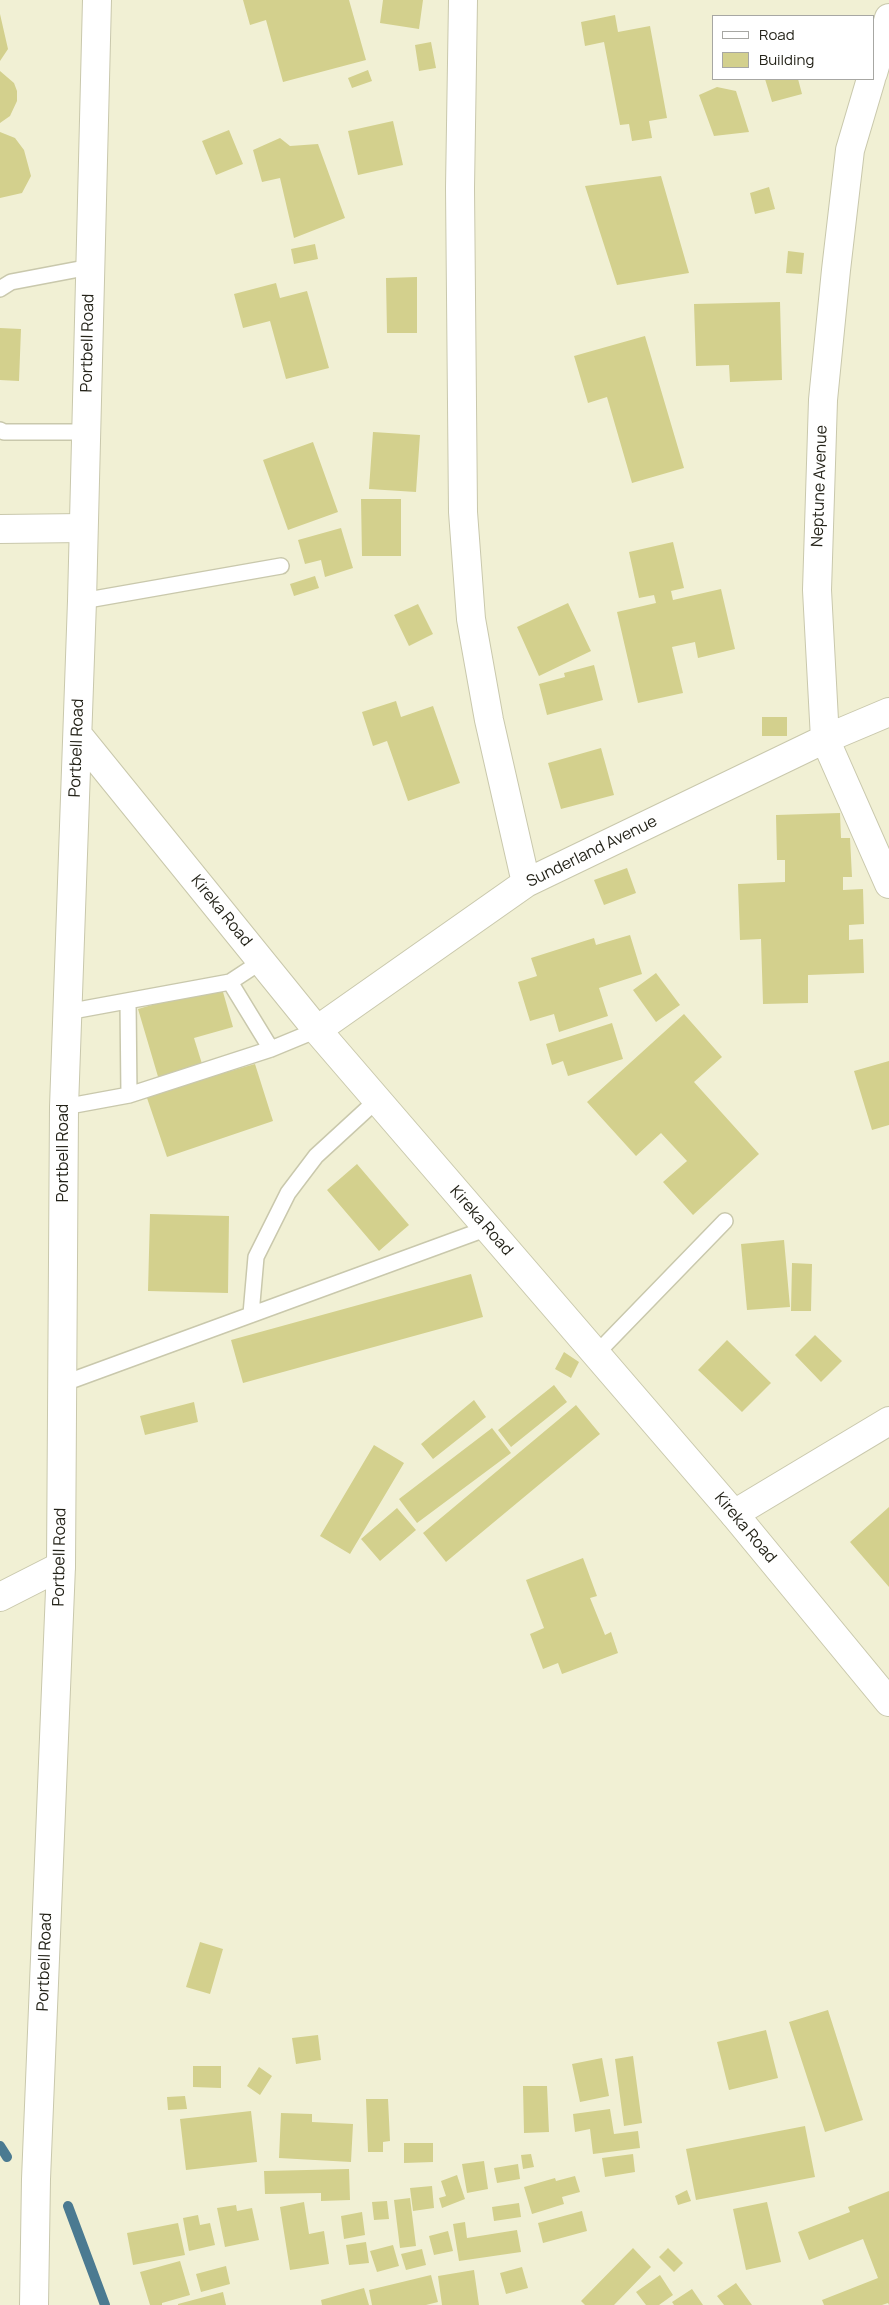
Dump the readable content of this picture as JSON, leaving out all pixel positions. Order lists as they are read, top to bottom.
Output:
{
  "streets": {
    "main road": [
      "Portbell Road",
      "Neptune Avenue",
      "Sunderland Avenue",
      "Kireka Road"
    ]
  },
  "crossings": [
    ["Portbell Road", "Kireka Road"],
    ["Neptune Avenue", "Sunderland Avenue"],
    ["Sunderland Avenue", "Kireka Road"]
  ],
  "legend": ["Road", "Building"]
}
